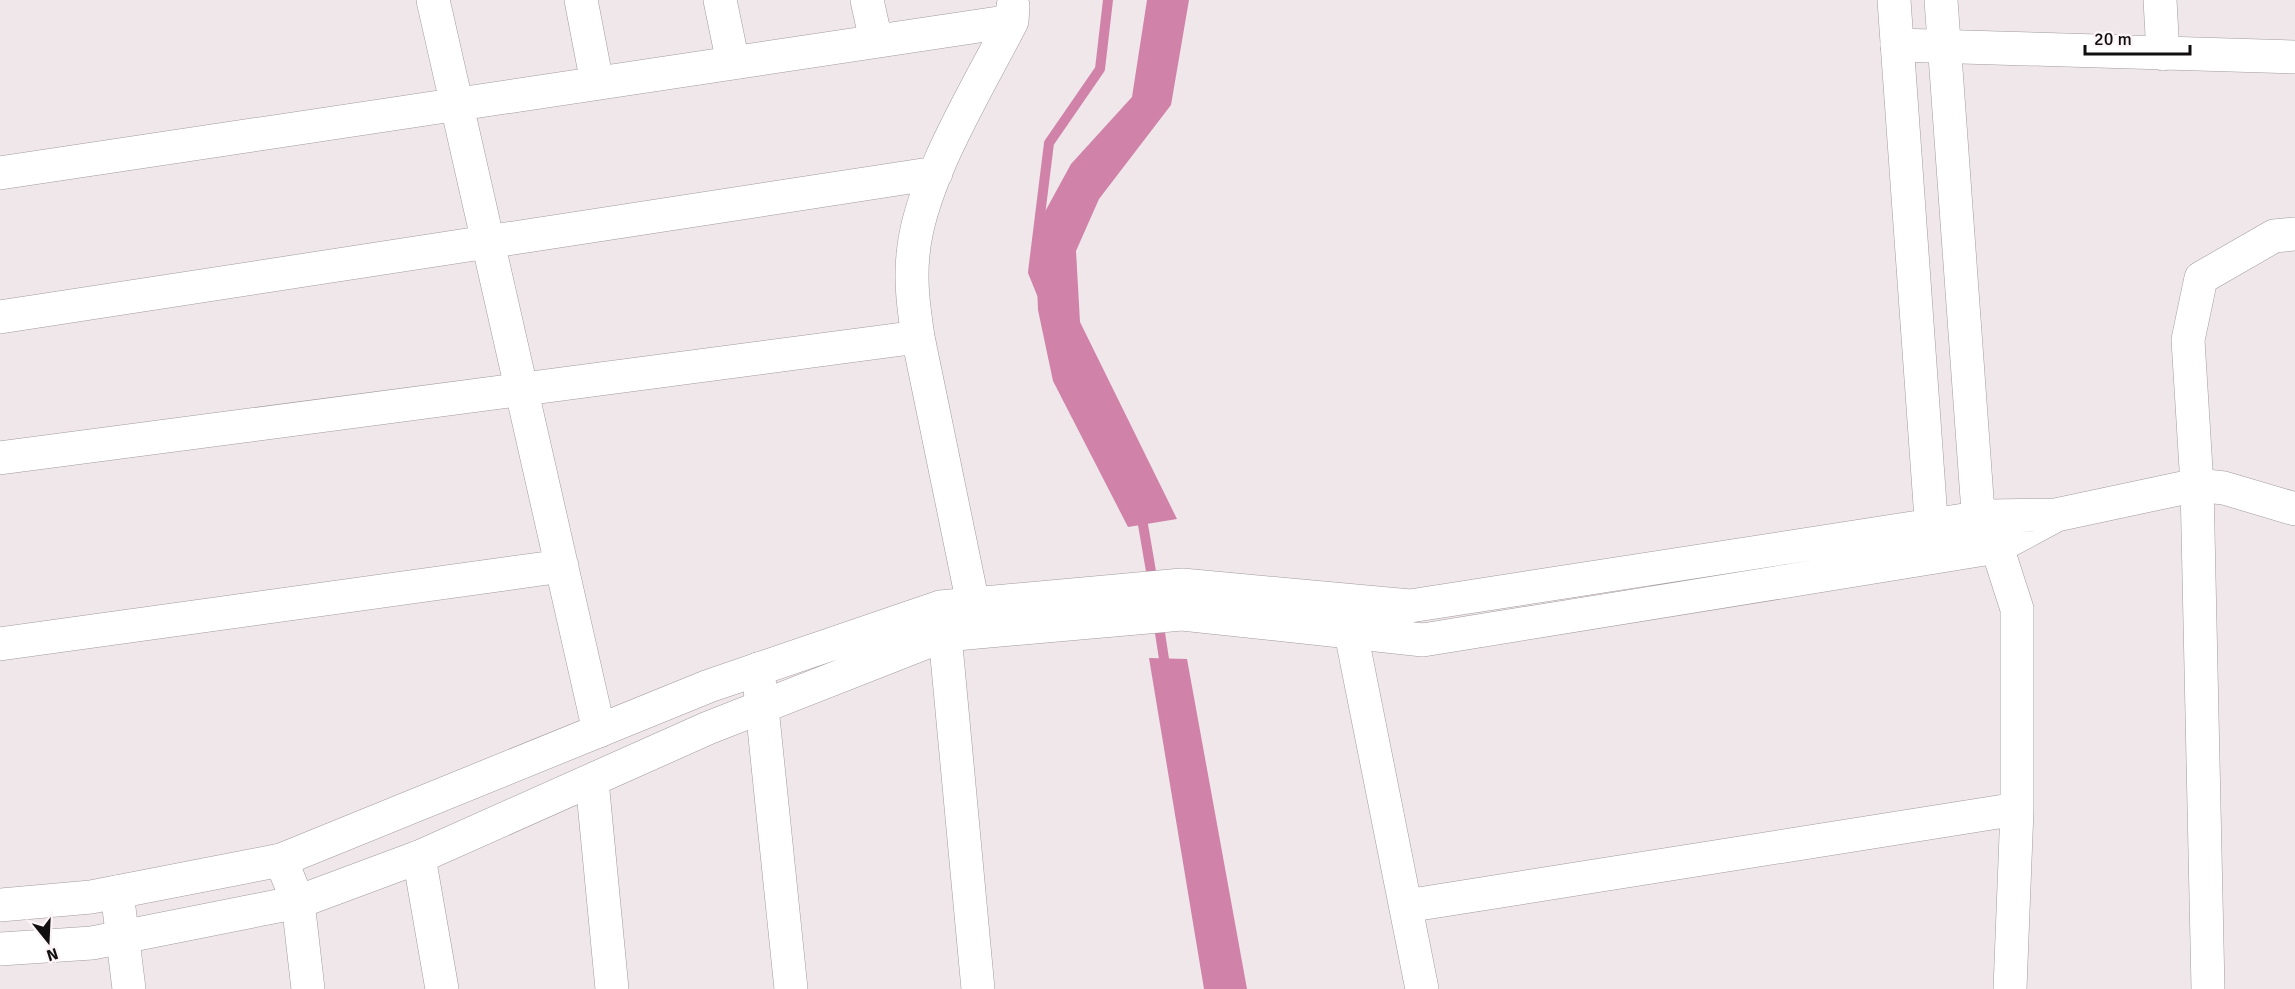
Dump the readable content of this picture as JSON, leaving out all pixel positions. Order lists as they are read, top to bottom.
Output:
{
  "scale_bar": "20 m",
  "north": "bottom"
}
